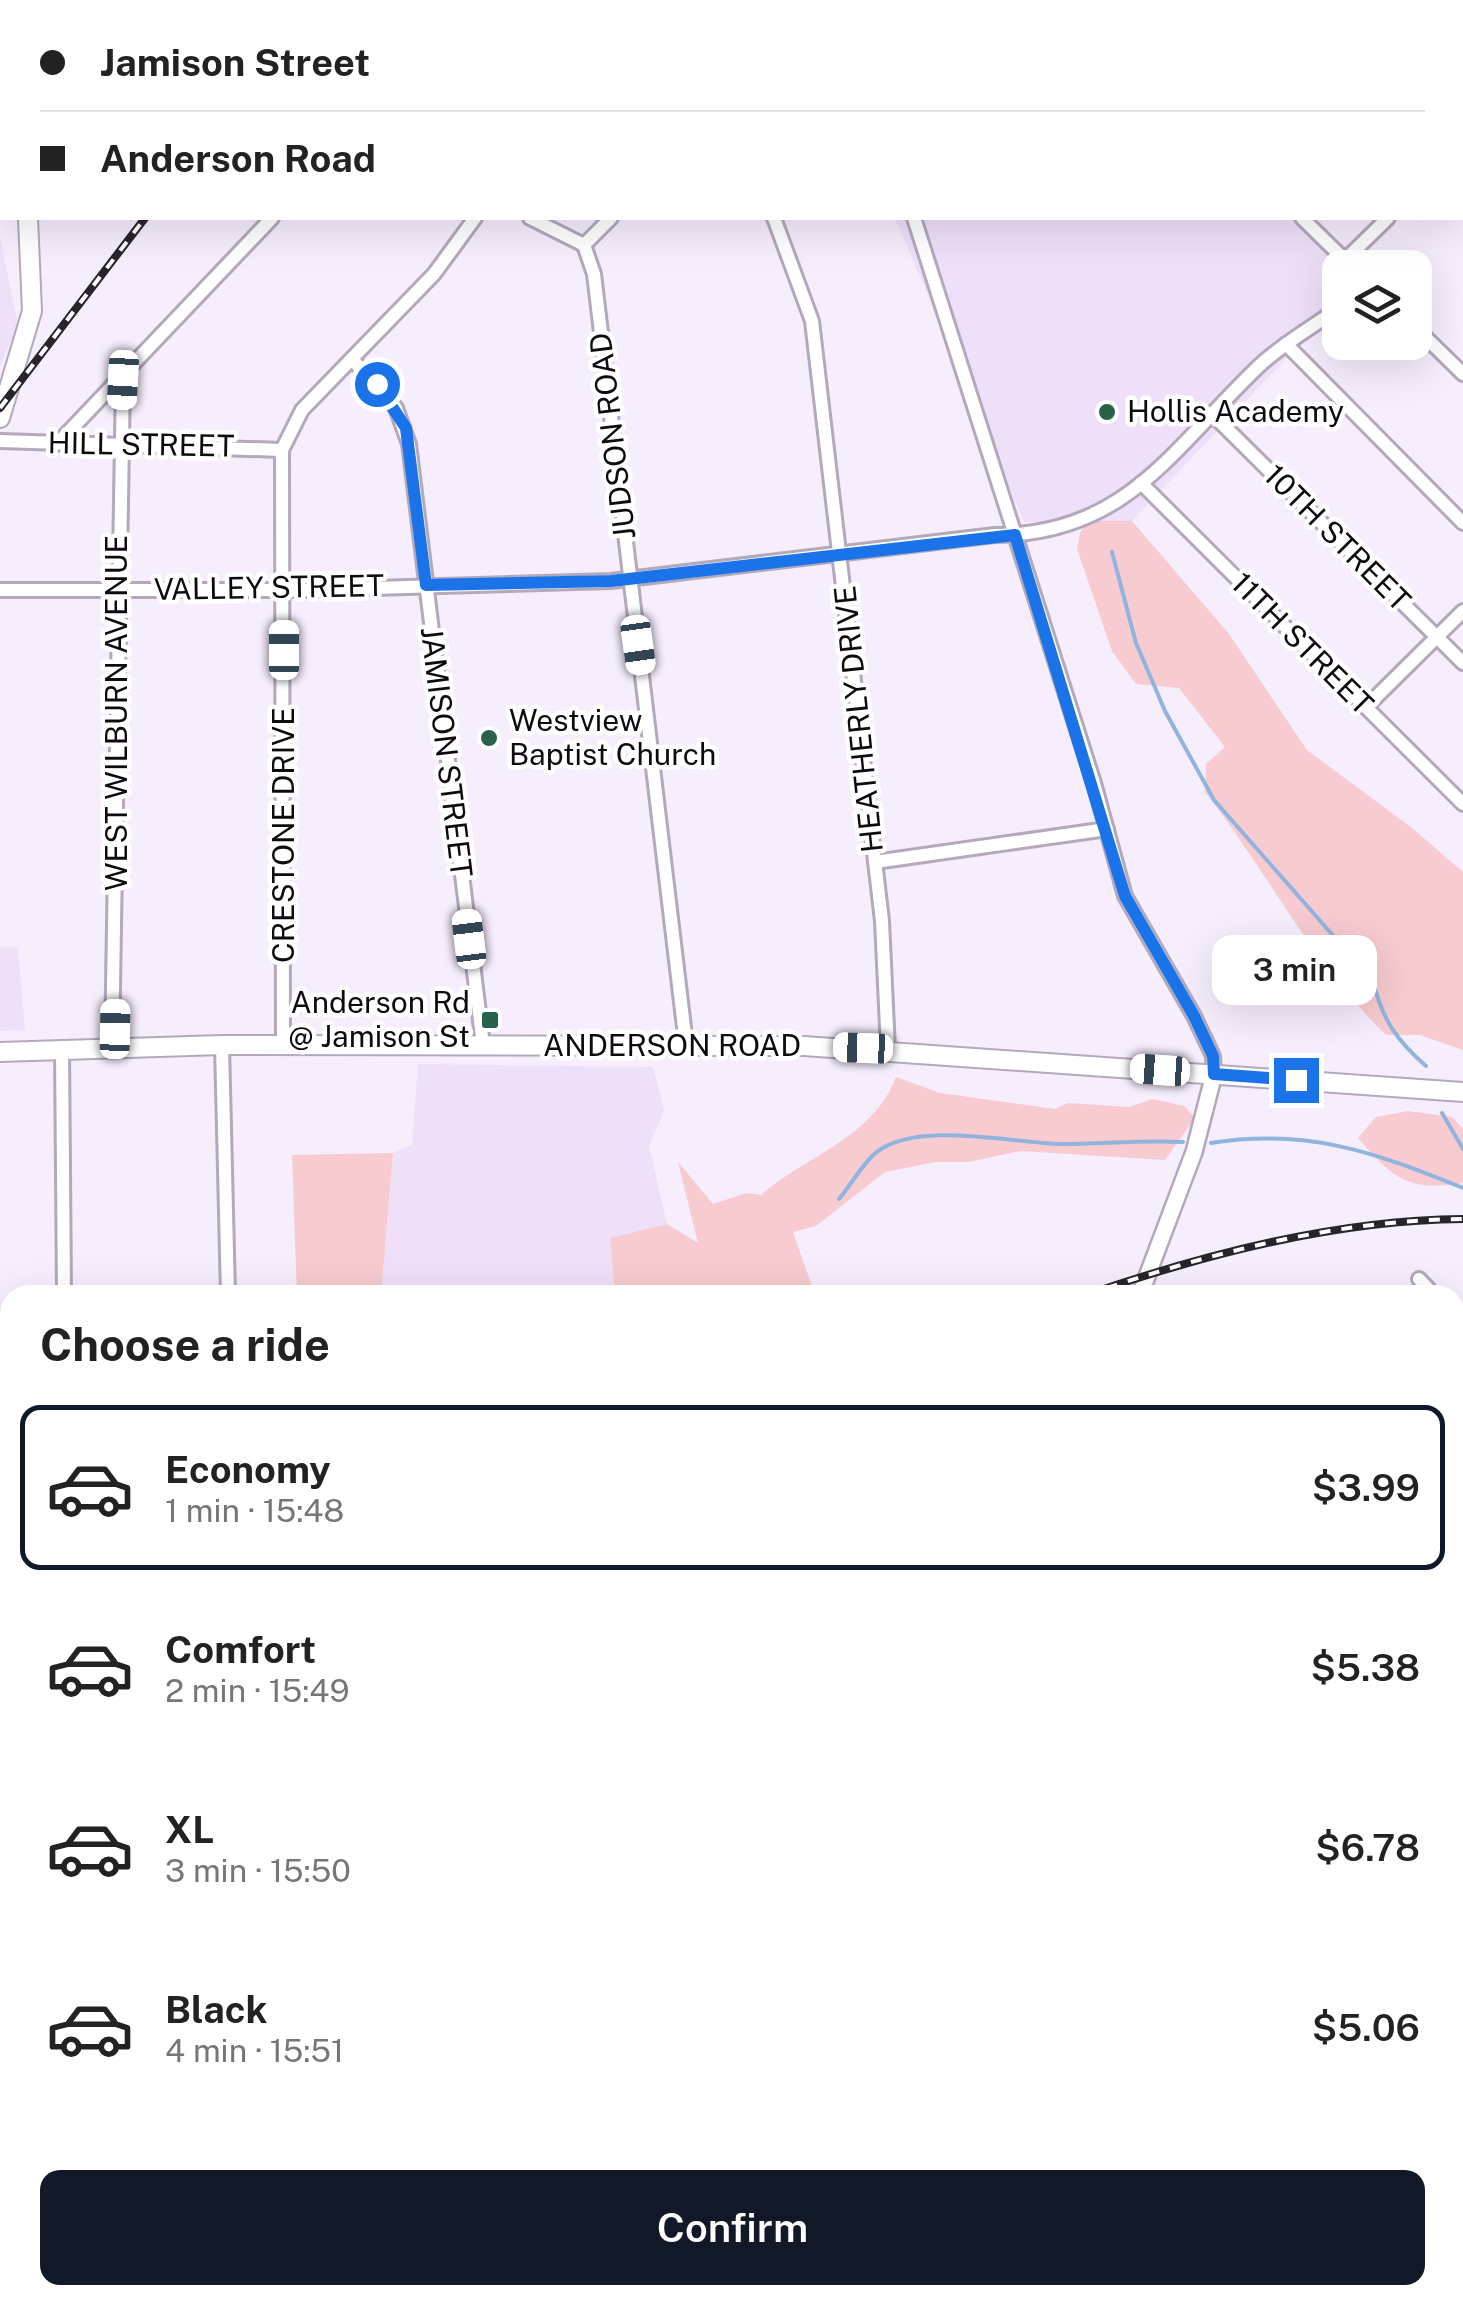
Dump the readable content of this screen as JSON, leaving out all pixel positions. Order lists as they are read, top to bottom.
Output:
{
  "streets": {
    "main road": ["ANDERSON ROAD"],
    "street": [
      "JUDSON ROAD",
      "HILL STREET",
      "10TH STREET",
      "VALLEY STREET",
      "11TH STREET",
      "WEST WILBURN AVENUE",
      "HEATHERLY DRIVE",
      "JAMISON STREET",
      "CRESTONE DRIVE"
    ]
  },
  "crossings": [
    ["JUDSON ROAD", "VALLEY STREET"],
    ["JUDSON ROAD", "ANDERSON ROAD"],
    ["HILL STREET", "WEST WILBURN AVENUE"],
    ["HILL STREET", "CRESTONE DRIVE"],
    ["10TH STREET", "VALLEY STREET"],
    ["VALLEY STREET", "11TH STREET"],
    ["VALLEY STREET", "WEST WILBURN AVENUE"],
    ["VALLEY STREET", "HEATHERLY DRIVE"],
    ["VALLEY STREET", "JAMISON STREET"],
    ["VALLEY STREET", "CRESTONE DRIVE"],
    ["WEST WILBURN AVENUE", "ANDERSON ROAD"],
    ["HEATHERLY DRIVE", "ANDERSON ROAD"],
    ["JAMISON STREET", "CRESTONE DRIVE"],
    ["JAMISON STREET", "ANDERSON ROAD"],
    ["CRESTONE DRIVE", "ANDERSON ROAD"]
  ],
  "places": {
    "other": ["Hollis Academy", "Westview Baptist Church"],
    "transit": ["Anderson Rd @ Jamison St"]
  },
  "page": {
    "banner": ["Jamison Street", "Anderson Road"],
    "bubble": "3 min",
    "heading": "Choose a ride",
    "list": [
      {
        "name": "Economy",
        "note": "1 min · 15:48",
        "value": "$3.99"
      },
      {
        "name": "Comfort",
        "note": "2 min · 15:49",
        "value": "$5.38"
      },
      {
        "name": "XL",
        "note": "3 min · 15:50",
        "value": "$6.78"
      },
      {
        "name": "Black",
        "note": "4 min · 15:51",
        "value": "$5.06"
      }
    ],
    "buttons": "Confirm"
  }
}
